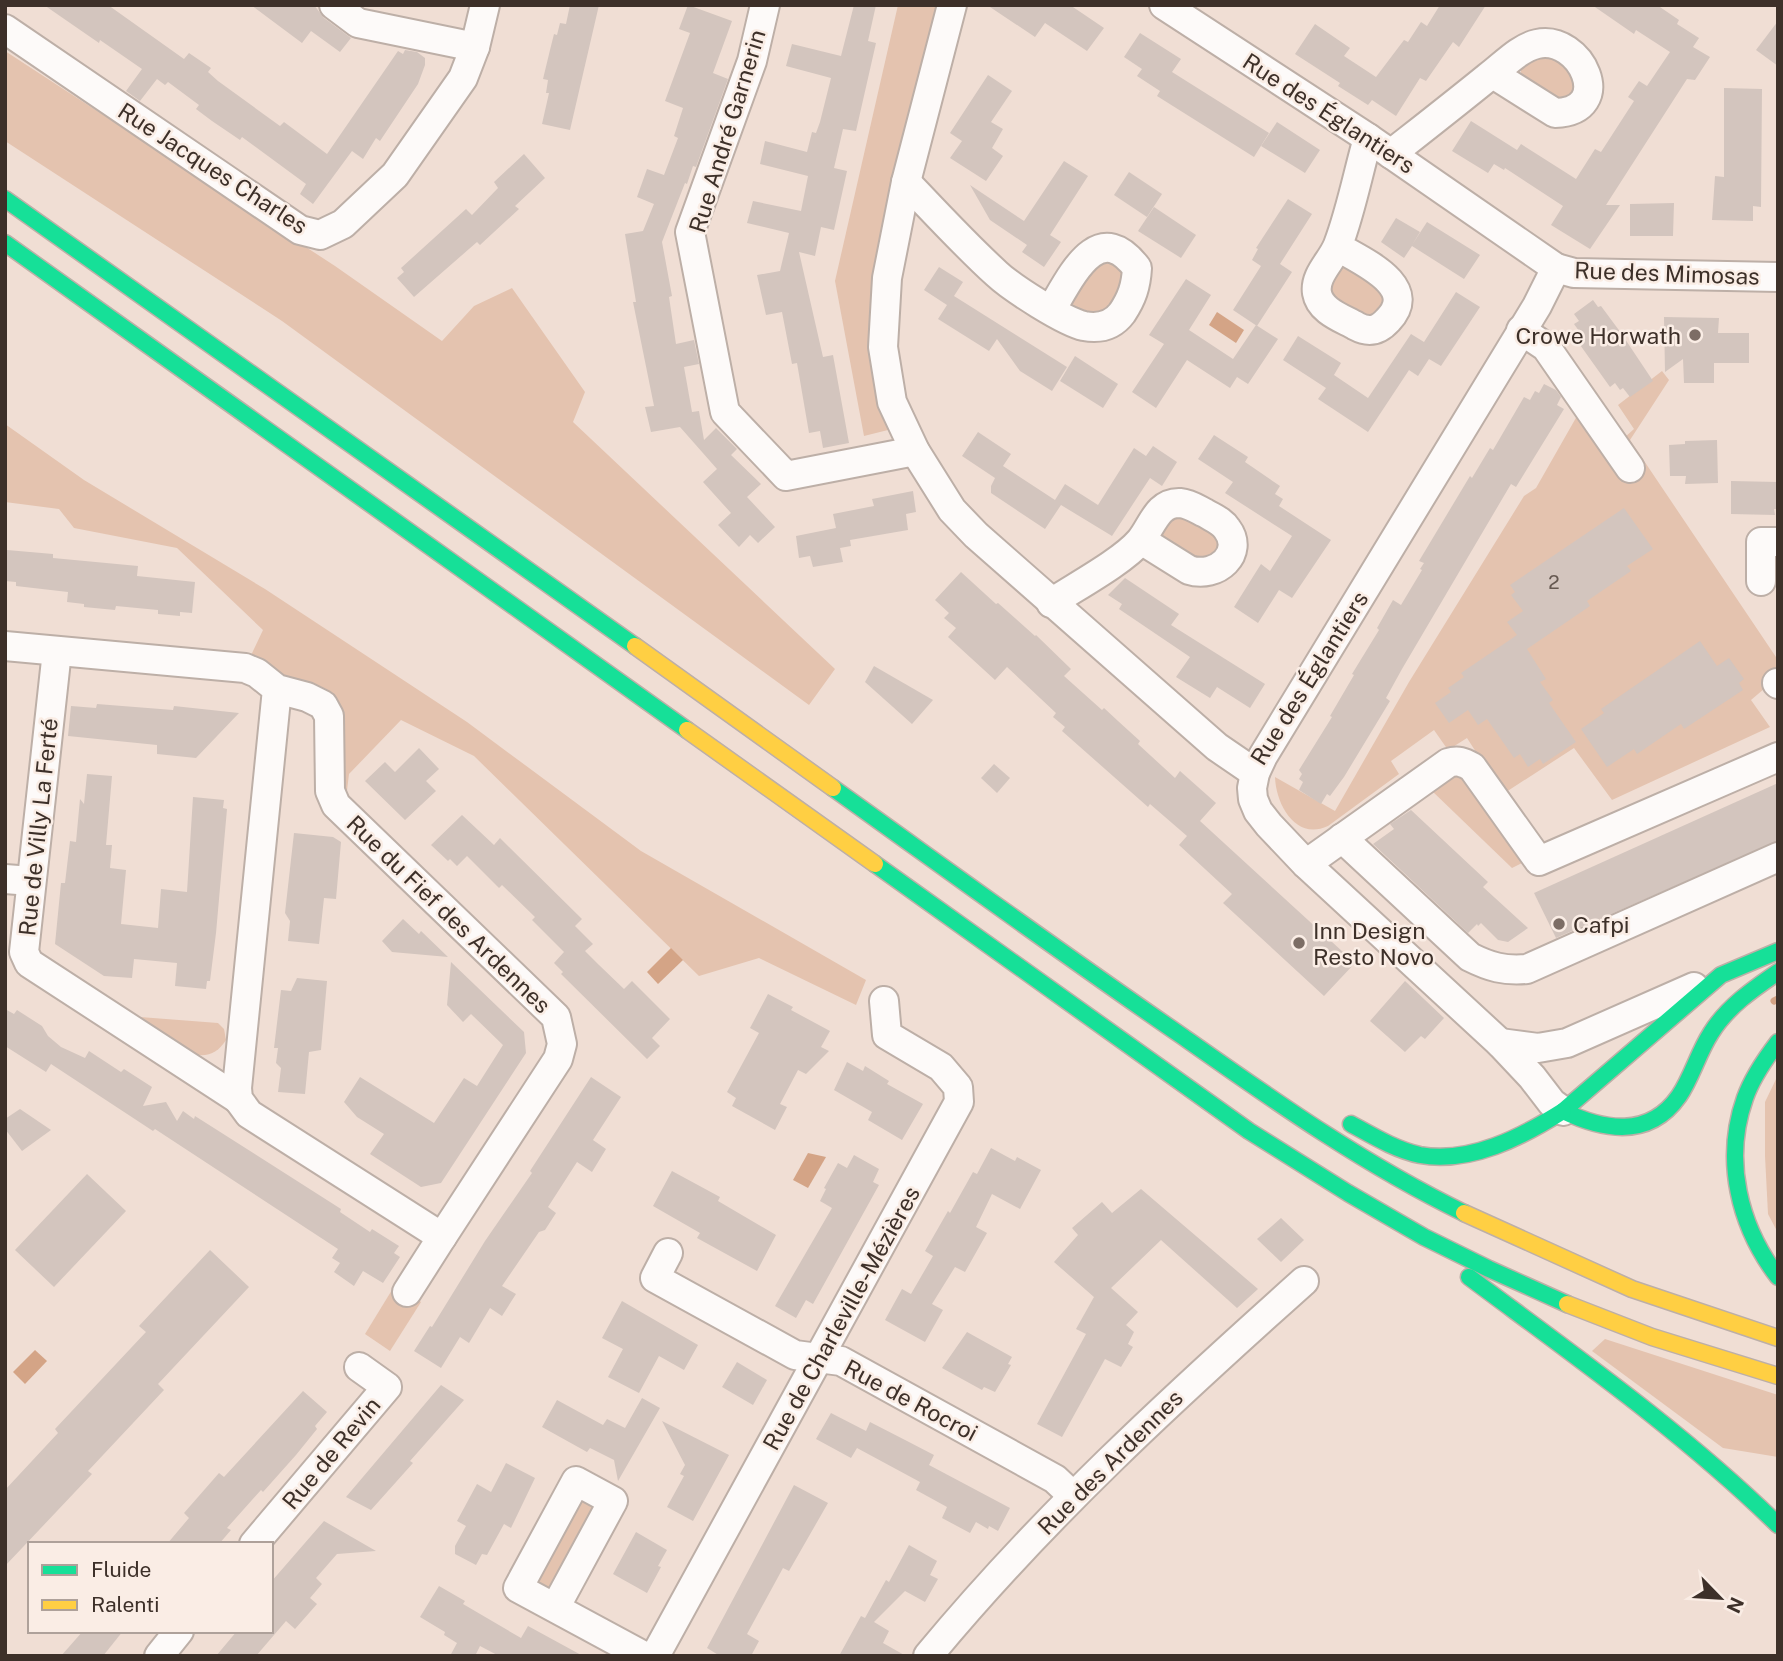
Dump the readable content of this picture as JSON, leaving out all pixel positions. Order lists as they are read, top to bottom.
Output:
{
  "streets": {
    "street": [
      "Rue des Églantiers",
      "Rue André Garnerin",
      "Rue Jacques Charles",
      "Rue des Mimosas",
      "Rue de Villy La Ferté",
      "Rue du Fief des Ardennes",
      "Rue de Charleville-Mézières",
      "Rue de Rocroi",
      "Rue de Revin",
      "Rue des Ardennes"
    ]
  },
  "crossings": [
    ["Rue des Églantiers", "Rue André Garnerin"],
    ["Rue des Églantiers", "Rue des Mimosas"],
    ["Rue de Villy La Ferté", "Rue du Fief des Ardennes"],
    ["Rue de Charleville-Mézières", "Rue de Rocroi"],
    ["Rue de Rocroi", "Rue des Ardennes"]
  ],
  "places": ["Crowe Horwath", "Cafpi", "Inn Design Resto Novo"],
  "house_numbers": ["2"],
  "legend": ["Fluide", "Ralenti"],
  "north": "bottom right"
}
